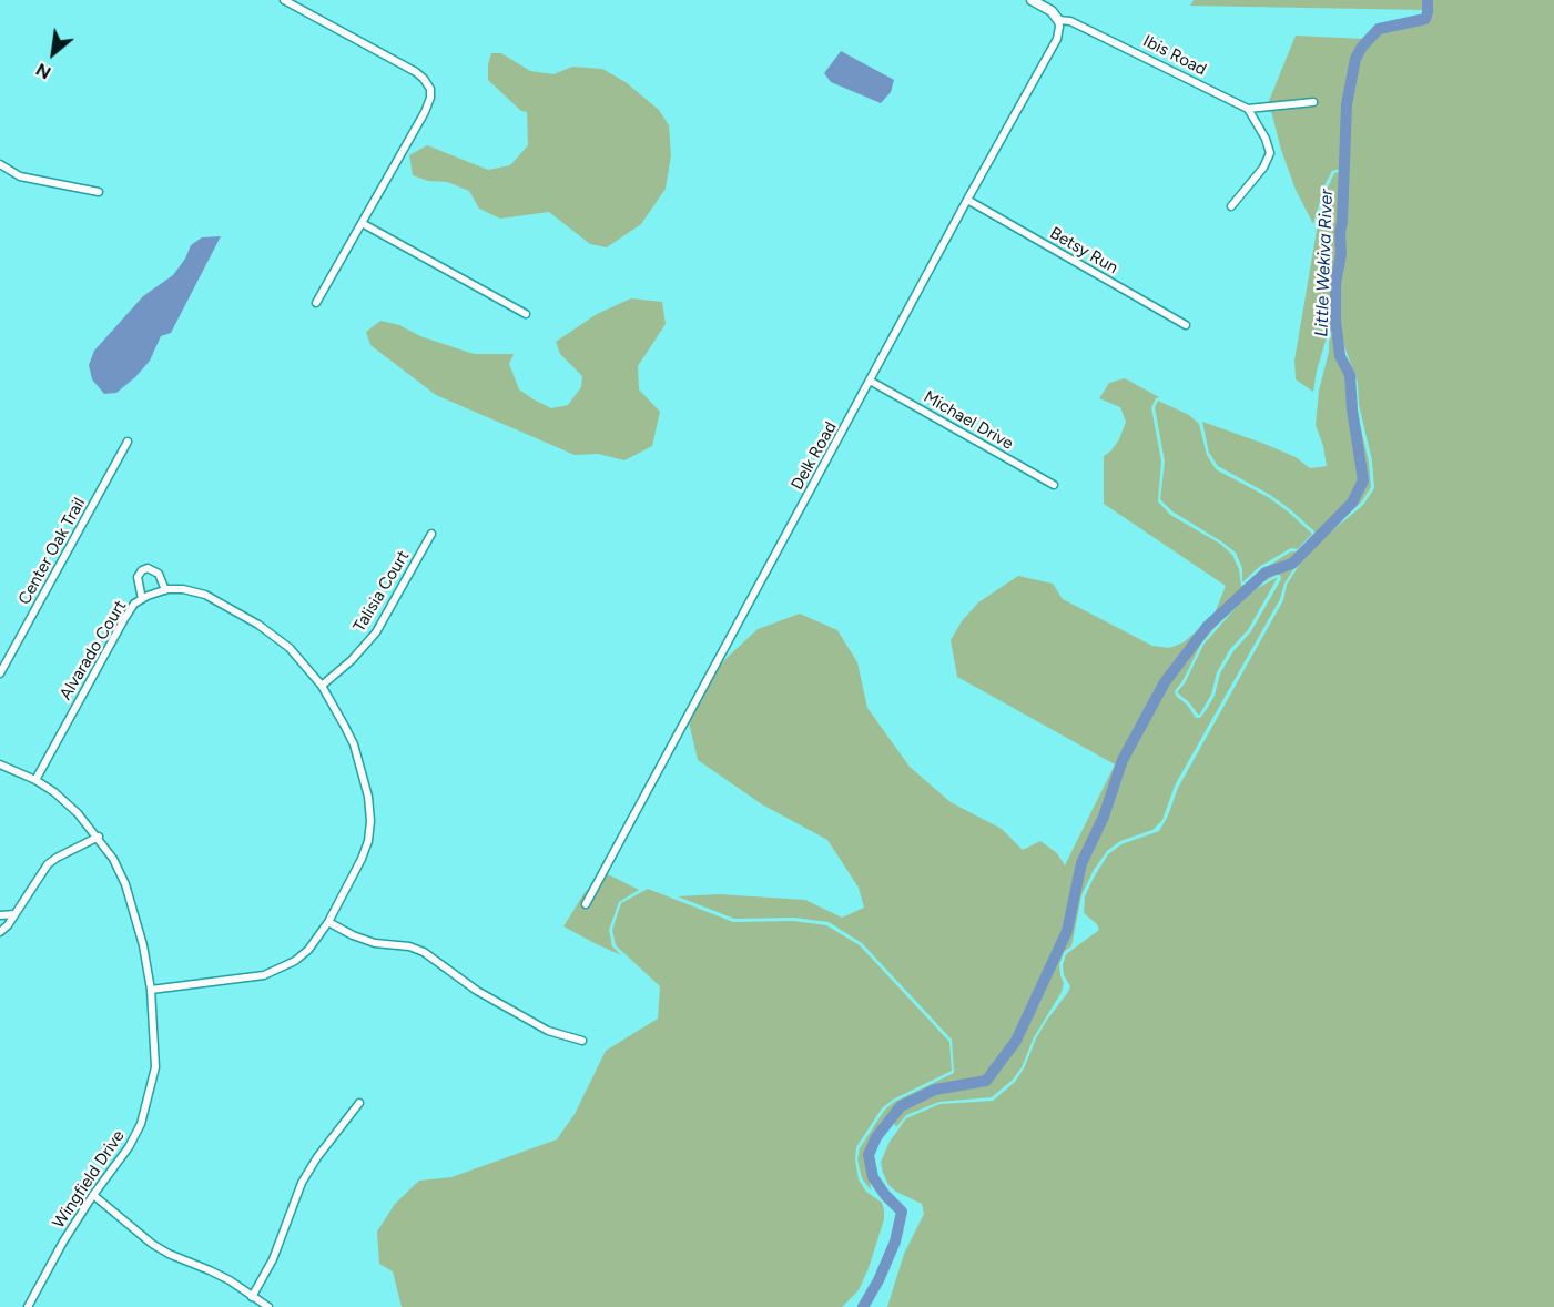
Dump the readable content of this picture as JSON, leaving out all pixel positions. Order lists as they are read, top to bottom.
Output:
{
  "streets": {
    "street": [
      "Ibis Road",
      "Betsy Run",
      "Michael Drive",
      "Delk Road",
      "Center Oak Trail",
      "Talisia Court",
      "Alvarado Court",
      "Wingfield Drive"
    ]
  },
  "crossings": [
    ["Ibis Road", "Delk Road"],
    ["Betsy Run", "Delk Road"],
    ["Michael Drive", "Delk Road"],
    ["Talisia Court", "Alvarado Court"],
    ["Alvarado Court", "Wingfield Drive"]
  ],
  "water": ["Little Wekiva River"],
  "north": "bottom left"
}
